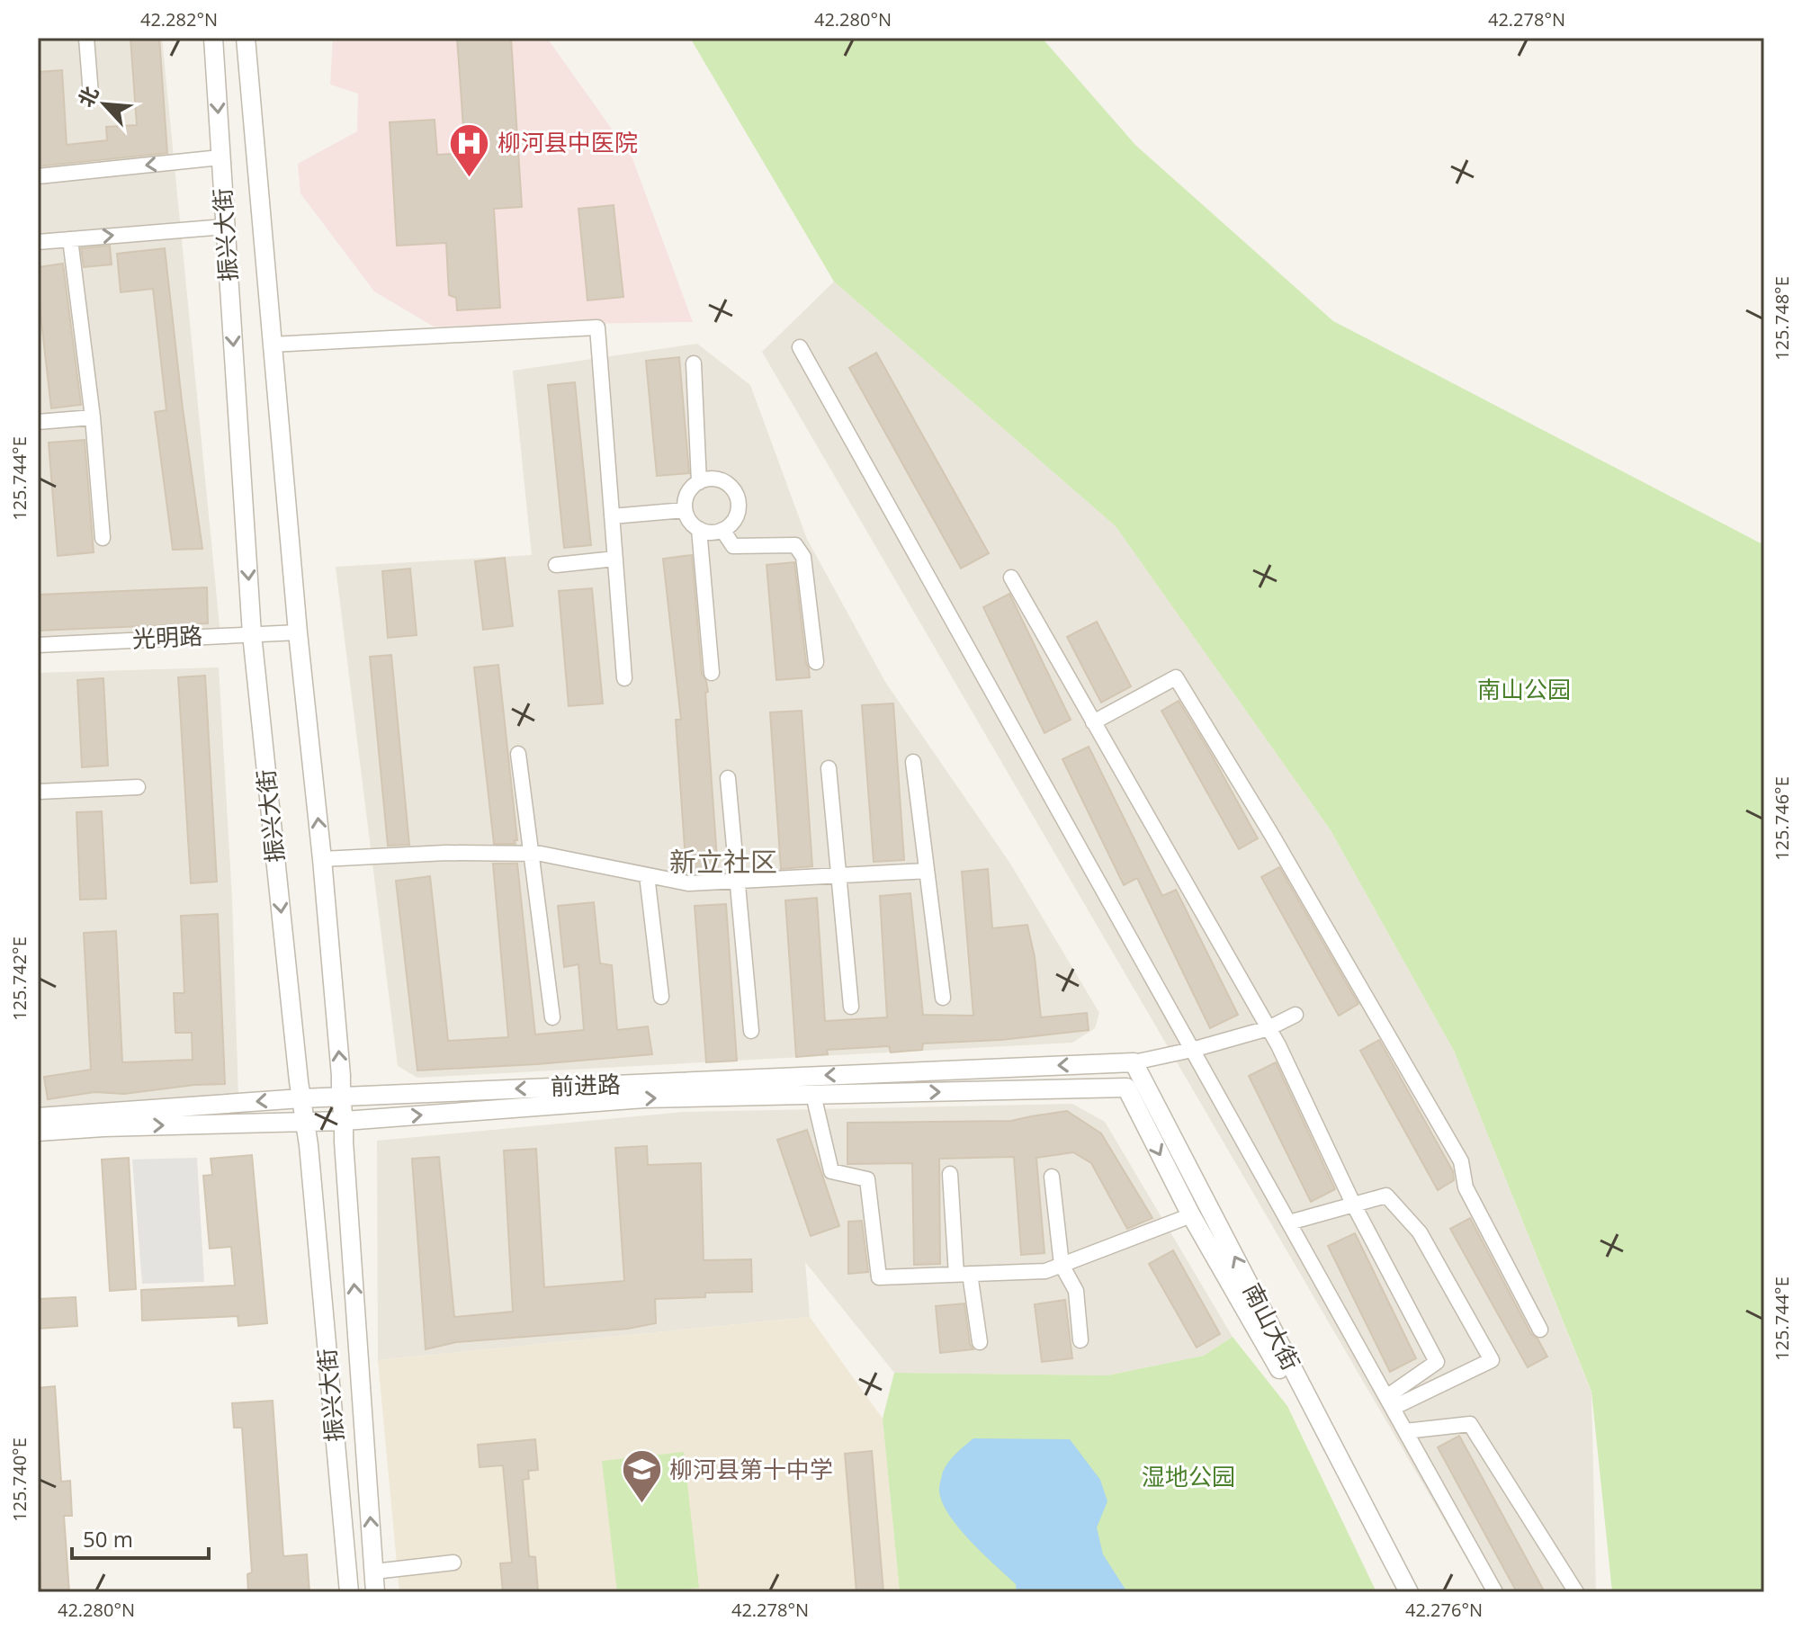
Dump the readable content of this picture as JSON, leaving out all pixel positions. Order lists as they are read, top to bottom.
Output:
{
  "streets": {
    "street": [
      "振兴大街",
      "光明路",
      "前进路",
      "南山大街"
    ]
  },
  "crossings": [
    ["振兴大街", "光明路"],
    ["振兴大街", "前进路"],
    ["前进路", "南山大街"]
  ],
  "districts": ["新立社区"],
  "parks": ["南山公园", "湿地公园"],
  "places": {
    "hospital": ["柳河县中医院"],
    "school or university": ["柳河县第十中学"]
  },
  "scale_bar": "50 m",
  "north": "top left",
  "coordinates": [
    "42.282°N",
    "42.280°N",
    "42.278°N",
    "125.748°E",
    "125.744°E",
    "125.746°E",
    "125.742°E",
    "125.740°E",
    "42.276°N"
  ]
}
